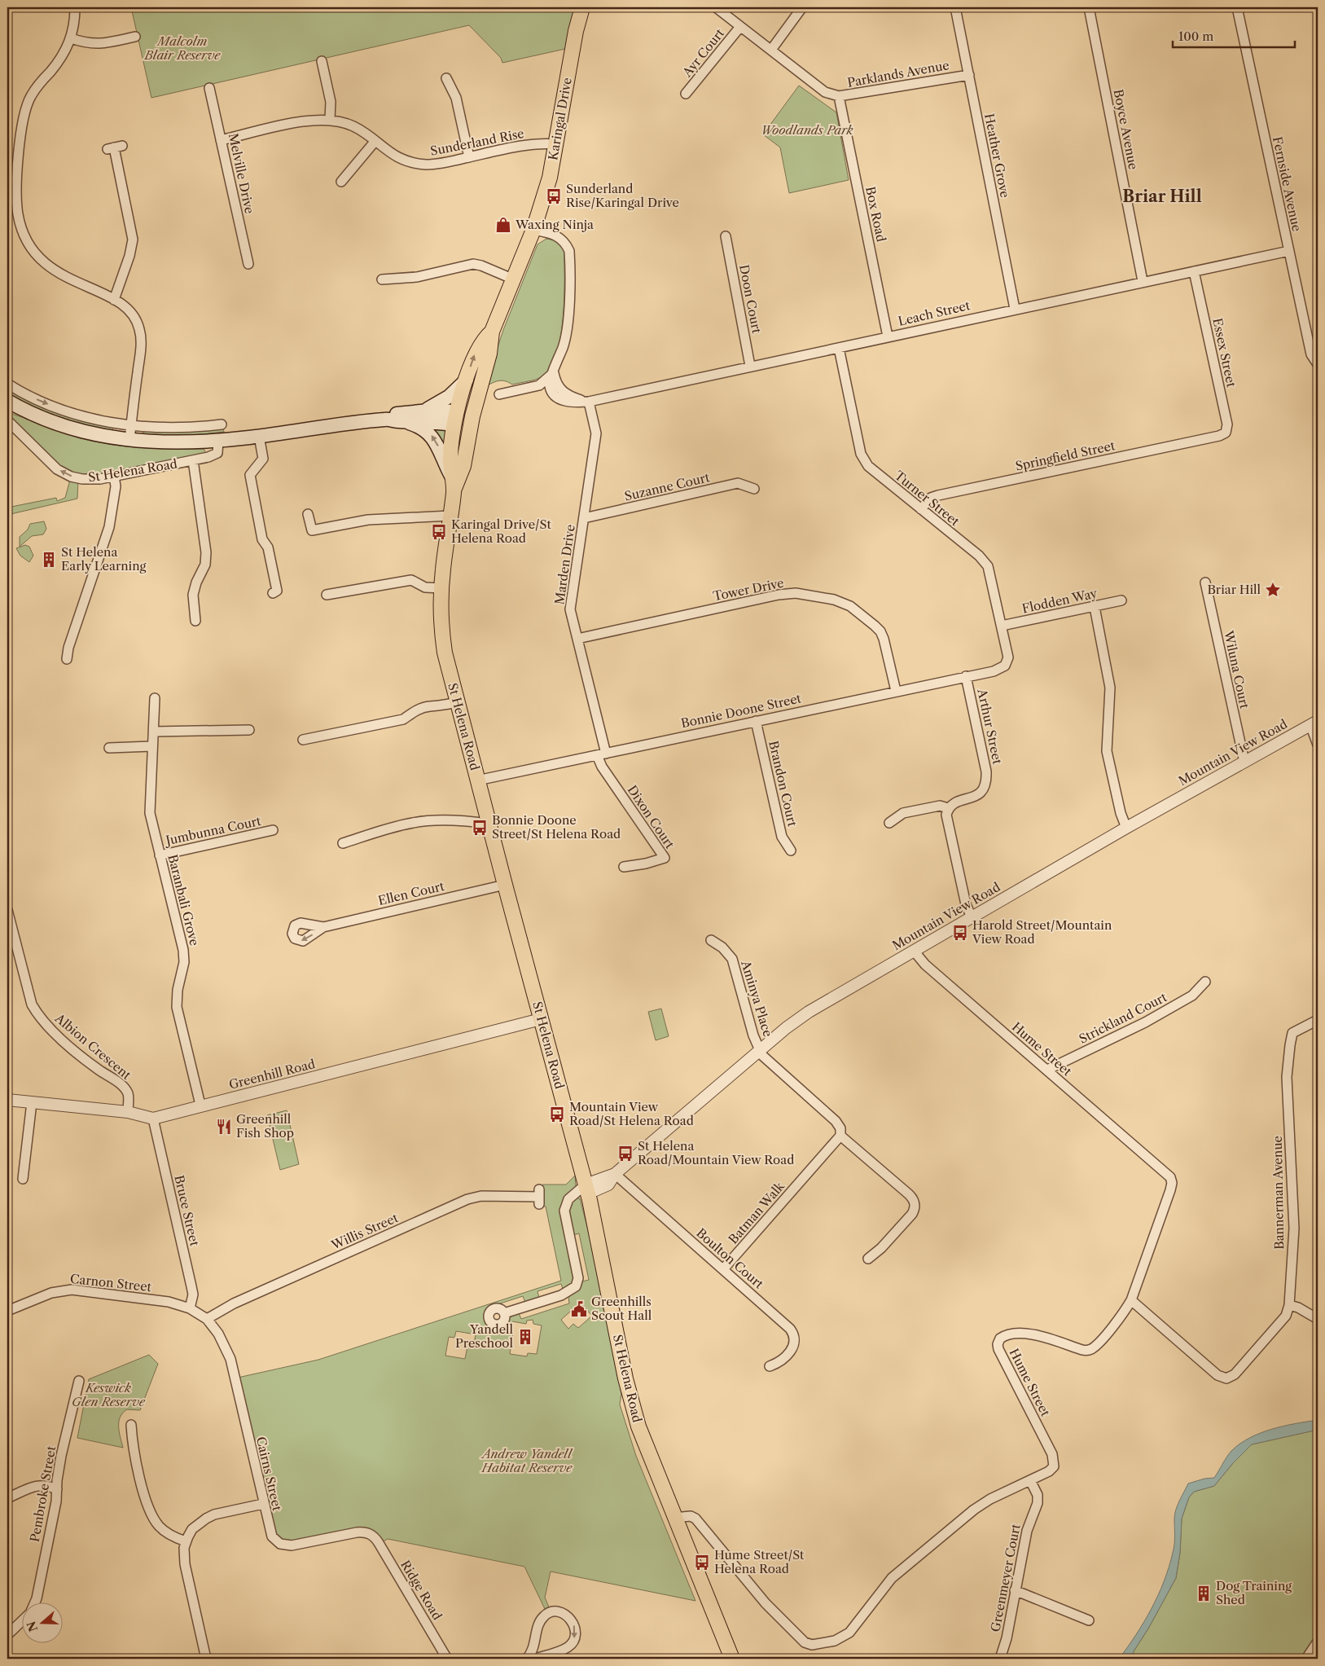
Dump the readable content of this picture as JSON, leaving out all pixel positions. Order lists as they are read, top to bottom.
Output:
{
  "streets": {
    "main road": ["Karingal Drive", "St Helena Road"],
    "street": [
      "Ayr Court",
      "Parklands Avenue",
      "Boyce Avenue",
      "Sunderland Rise",
      "Heather Grove",
      "Melville Drive",
      "Fernside Avenue",
      "Box Road",
      "Doon Court",
      "Leach Street",
      "Essex Street",
      "Springfield Street",
      "Suzanne Court",
      "Turner Street",
      "Marden Drive",
      "Tower Drive",
      "Flodden Way",
      "Wiluna Court",
      "Bonnie Doone Street",
      "Arthur Street",
      "Mountain View Road",
      "Brandon Court",
      "Dixon Court",
      "Jumbunna Court",
      "Ellen Court",
      "Baranbali Grove",
      "Aminya Place",
      "Strickland Court",
      "Albion Crescent",
      "Hume Street",
      "Greenhill Road",
      "Bannerman Avenue",
      "Bruce Street",
      "Batman Walk",
      "Willis Street",
      "Boulton Court",
      "Carnon Street",
      "Cairns Street",
      "Pembroke Street",
      "Greenmeyer Court",
      "Ridge Road"
    ]
  },
  "crossings": [
    ["Ayr Court", "Parklands Avenue"],
    ["Parklands Avenue", "Heather Grove"],
    ["Parklands Avenue", "Box Road"],
    ["Karingal Drive", "Sunderland Rise"],
    ["Karingal Drive", "St Helena Road"],
    ["Boyce Avenue", "Leach Street"],
    ["Sunderland Rise", "Melville Drive"],
    ["Heather Grove", "Leach Street"],
    ["Fernside Avenue", "Leach Street"],
    ["Box Road", "Leach Street"],
    ["Doon Court", "Leach Street"],
    ["Leach Street", "Essex Street"],
    ["Leach Street", "Turner Street"],
    ["Leach Street", "Marden Drive"],
    ["Essex Street", "Springfield Street"],
    ["Springfield Street", "Turner Street"],
    ["St Helena Road", "Bonnie Doone Street"],
    ["St Helena Road", "Mountain View Road"],
    ["St Helena Road", "Ellen Court"],
    ["St Helena Road", "Hume Street"],
    ["St Helena Road", "Greenhill Road"],
    ["Suzanne Court", "Marden Drive"],
    ["Turner Street", "Flodden Way"],
    ["Turner Street", "Bonnie Doone Street"],
    ["Marden Drive", "Tower Drive"],
    ["Marden Drive", "Bonnie Doone Street"],
    ["Marden Drive", "Dixon Court"],
    ["Tower Drive", "Bonnie Doone Street"],
    ["Wiluna Court", "Mountain View Road"],
    ["Bonnie Doone Street", "Arthur Street"],
    ["Bonnie Doone Street", "Brandon Court"],
    ["Bonnie Doone Street", "Dixon Court"],
    ["Mountain View Road", "Aminya Place"],
    ["Mountain View Road", "Hume Street"],
    ["Mountain View Road", "Boulton Court"],
    ["Jumbunna Court", "Baranbali Grove"],
    ["Baranbali Grove", "Greenhill Road"],
    ["Strickland Court", "Hume Street"],
    ["Hume Street", "Bannerman Avenue"],
    ["Hume Street", "Greenmeyer Court"],
    ["Greenhill Road", "Bruce Street"],
    ["Bruce Street", "Carnon Street"],
    ["Batman Walk", "Boulton Court"],
    ["Willis Street", "Cairns Street"],
    ["Cairns Street", "Ridge Road"]
  ],
  "districts": ["Briar Hill"],
  "parks": [
    "Malcolm Blair Reserve",
    "Woodlands Park",
    "Keswick Glen Reserve",
    "Andrew Yandell Habitat Reserve"
  ],
  "places": {
    "bus stop": [
      "Sunderland Rise/Karingal Drive",
      "Karingal Drive/St Helena Road",
      "Bonnie Doone Street/St Helena Road",
      "Harold Street/Mountain View Road",
      "Mountain View Road/St Helena Road",
      "St Helena Road/Mountain View Road",
      "Hume Street/St Helena Road"
    ],
    "shop": ["Waxing Ninja"],
    "building": ["St Helena Early Learning", "Yandell Preschool", "Dog Training Shed"],
    "place": ["Briar Hill"],
    "restaurant": ["Greenhill Fish Shop"],
    "public building": ["Greenhills Scout Hall"]
  },
  "scale_bar": "100 m",
  "north": "left"
}
